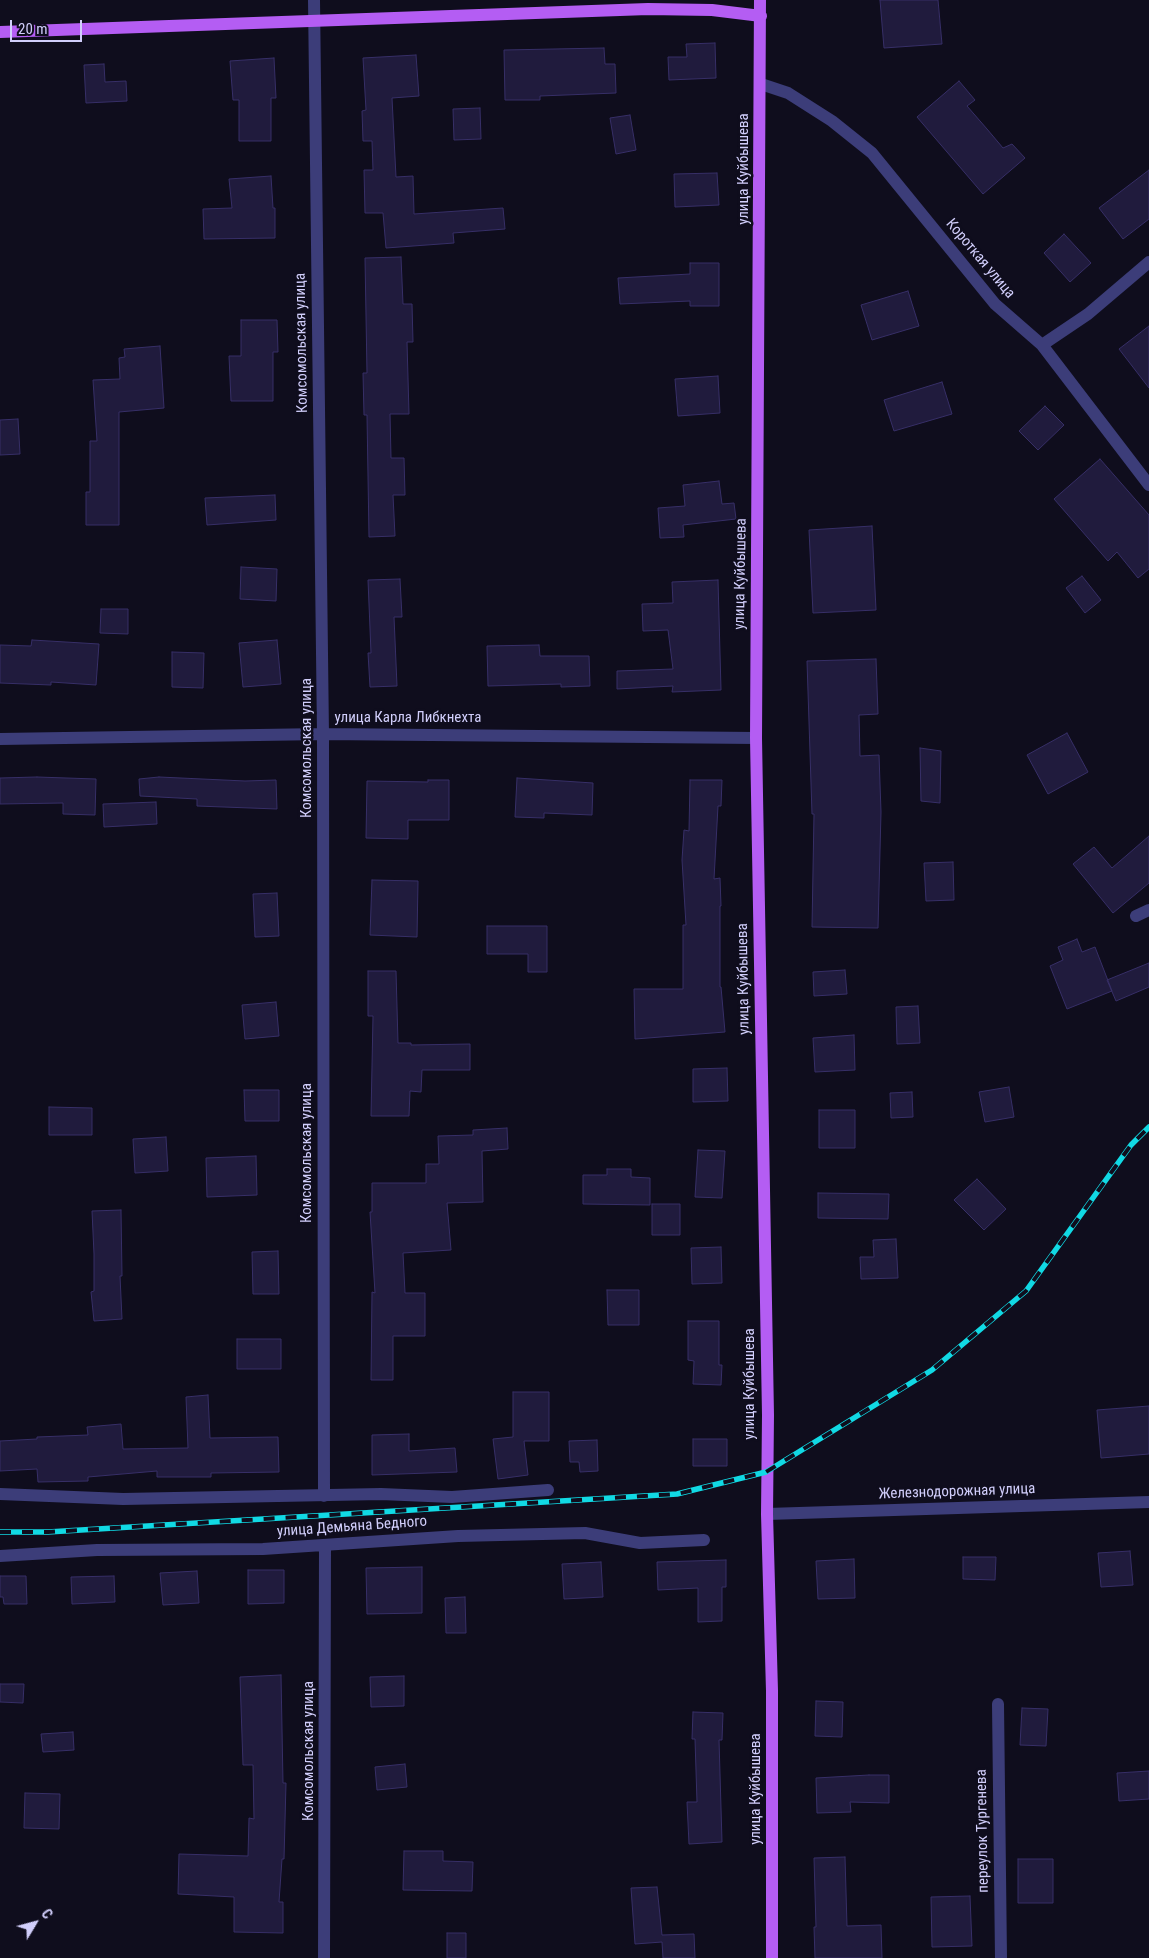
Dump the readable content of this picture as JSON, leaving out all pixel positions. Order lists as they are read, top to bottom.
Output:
{
  "streets": {
    "main road": ["улица Куйбышева"],
    "street": [
      "Короткая улица",
      "Комсомольская улица",
      "улица Карла Либкнехта",
      "Железнодорожная улица",
      "улица Демьяна Бедного",
      "переулок Тургенева"
    ]
  },
  "crossings": [
    ["улица Куйбышева", "Короткая улица"],
    ["улица Куйбышева", "улица Карла Либкнехта"],
    ["улица Куйбышева", "Железнодорожная улица"],
    ["Комсомольская улица", "улица Карла Либкнехта"],
    ["Комсомольская улица", "улица Демьяна Бедного"]
  ],
  "scale_bar": "20 m",
  "north": "top right"
}
